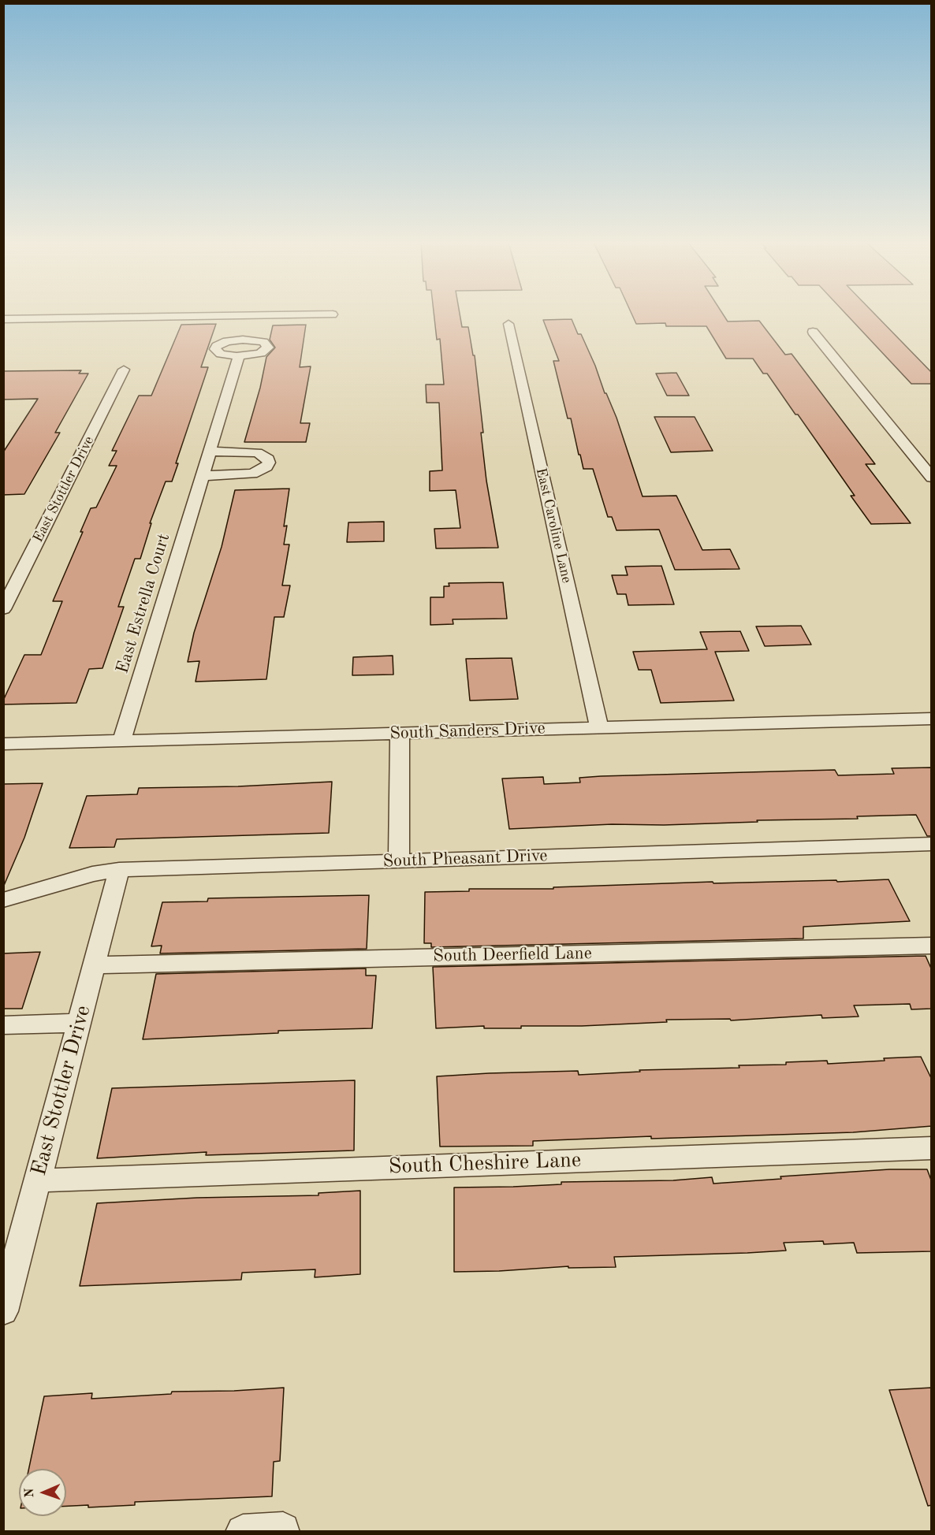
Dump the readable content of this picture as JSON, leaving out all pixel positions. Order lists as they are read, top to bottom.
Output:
{
  "streets": {
    "street": [
      "East Stottler Drive",
      "East Caroline Lane",
      "East Estrella Court",
      "South Sanders Drive",
      "South Pheasant Drive",
      "South Deerfield Lane",
      "South Cheshire Lane"
    ]
  },
  "crossings": [
    ["East Stottler Drive", "South Pheasant Drive"],
    ["East Stottler Drive", "South Deerfield Lane"],
    ["East Stottler Drive", "South Cheshire Lane"],
    ["East Caroline Lane", "South Sanders Drive"],
    ["East Estrella Court", "South Sanders Drive"]
  ],
  "north": "left"
}
